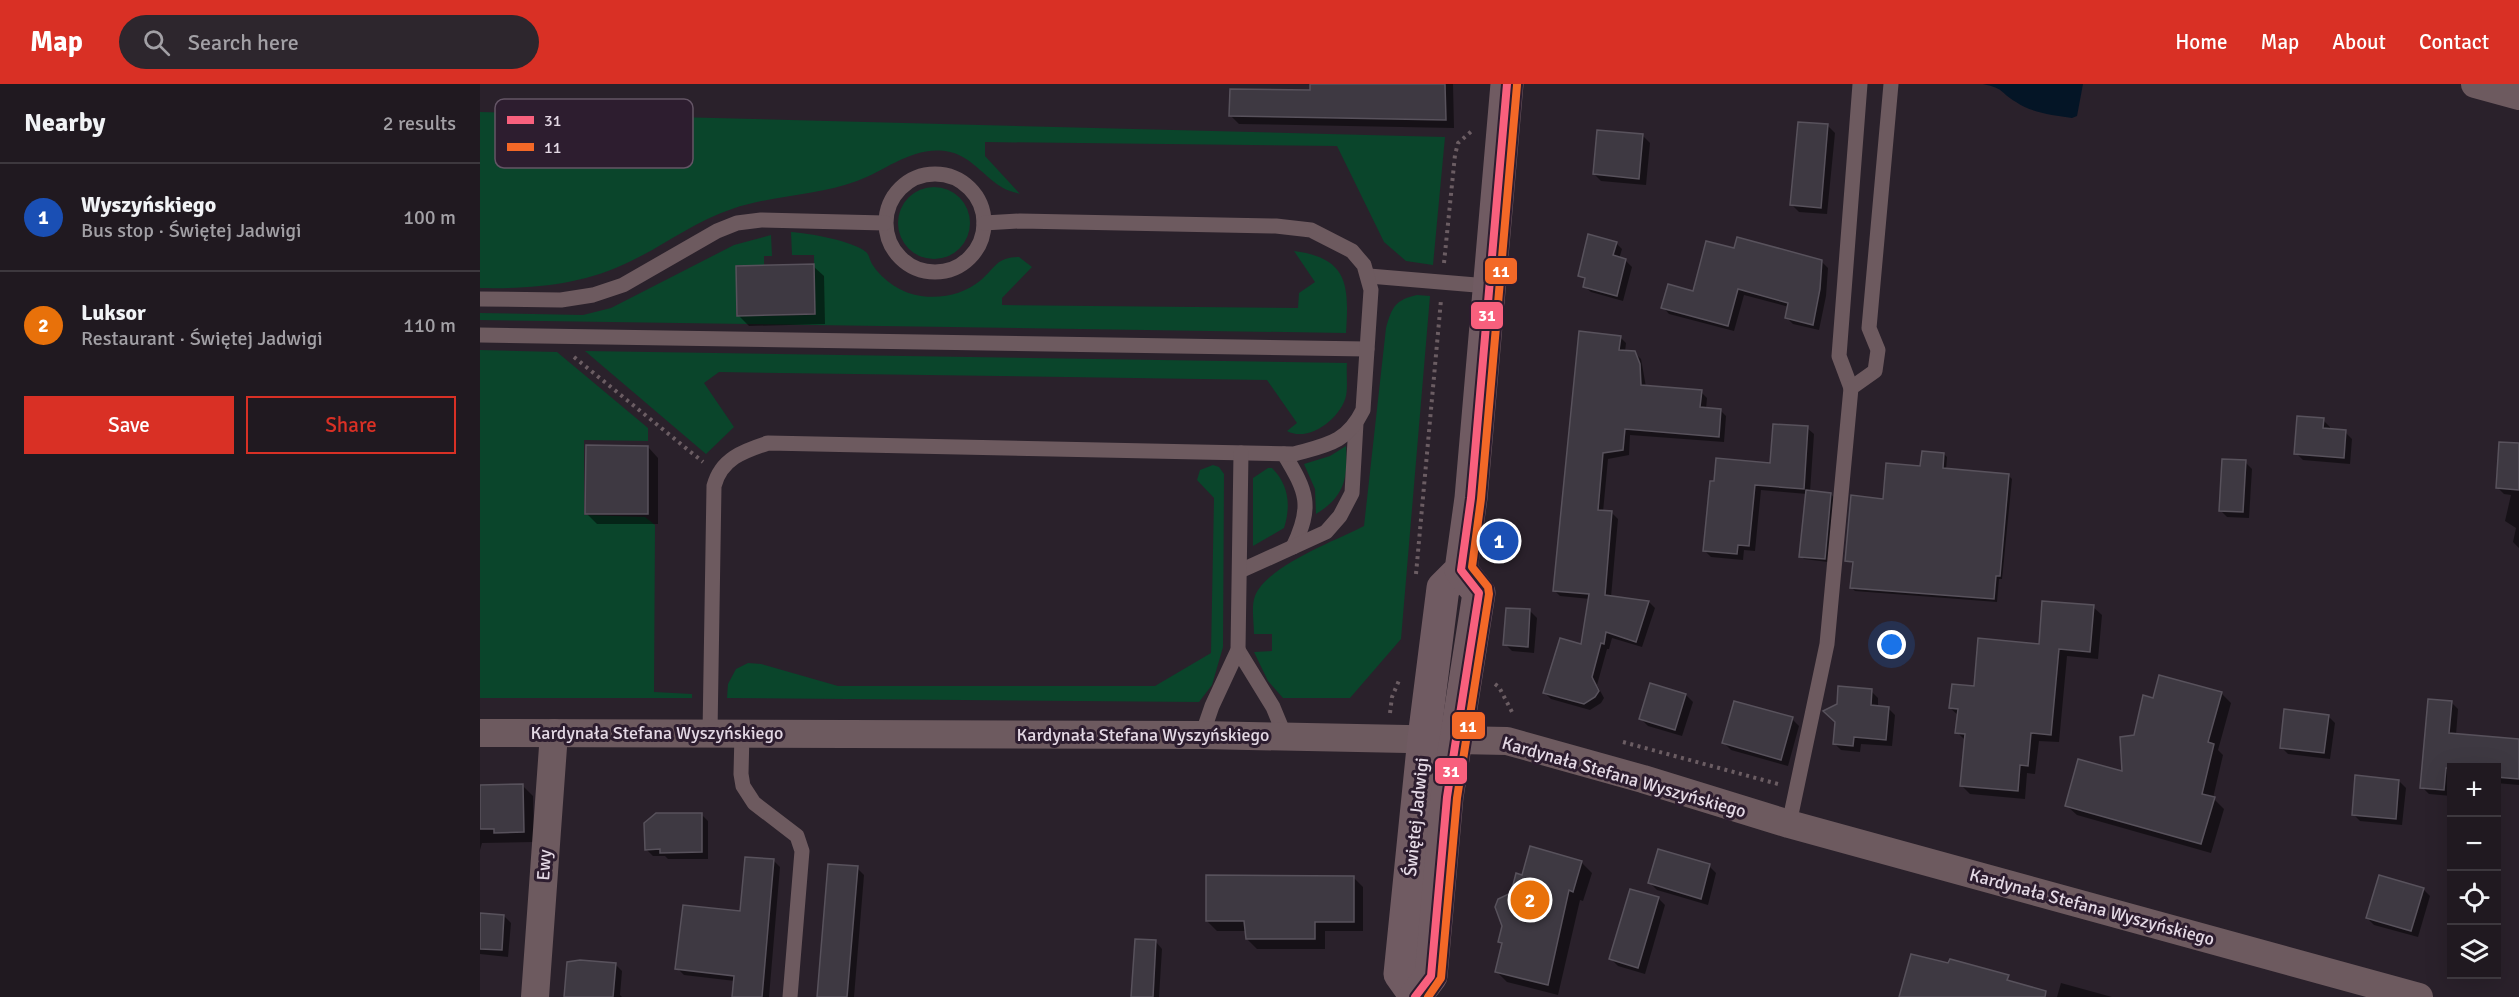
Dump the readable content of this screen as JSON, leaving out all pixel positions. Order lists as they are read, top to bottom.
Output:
{
  "streets": {
    "main road": ["Świętej Jadwigi"],
    "street": ["Kardynała Stefana Wyszyńskiego", "Ewy"]
  },
  "crossings": [
    ["Kardynała Stefana Wyszyńskiego", "Świętej Jadwigi"],
    ["Kardynała Stefana Wyszyńskiego", "Ewy"]
  ],
  "lines": ["transit line 31", "transit line 11"],
  "legend": ["31", "11"],
  "page": {
    "header": "Map",
    "search": "Search here",
    "nav": [
      "Home",
      "Map",
      "About",
      "Contact"
    ],
    "heading": ["Nearby", "2 results"],
    "list": [
      {
        "mark": "1",
        "name": "Wyszyńskiego",
        "note": "Bus stop · Świętej Jadwigi",
        "value": "100 m"
      },
      {
        "mark": "2",
        "name": "Luksor",
        "note": "Restaurant · Świętej Jadwigi",
        "value": "110 m"
      }
    ],
    "buttons": ["Save", "Share"],
    "pins": ["1", "2"],
    "map_buttons": ["+", "−"]
  }
}
